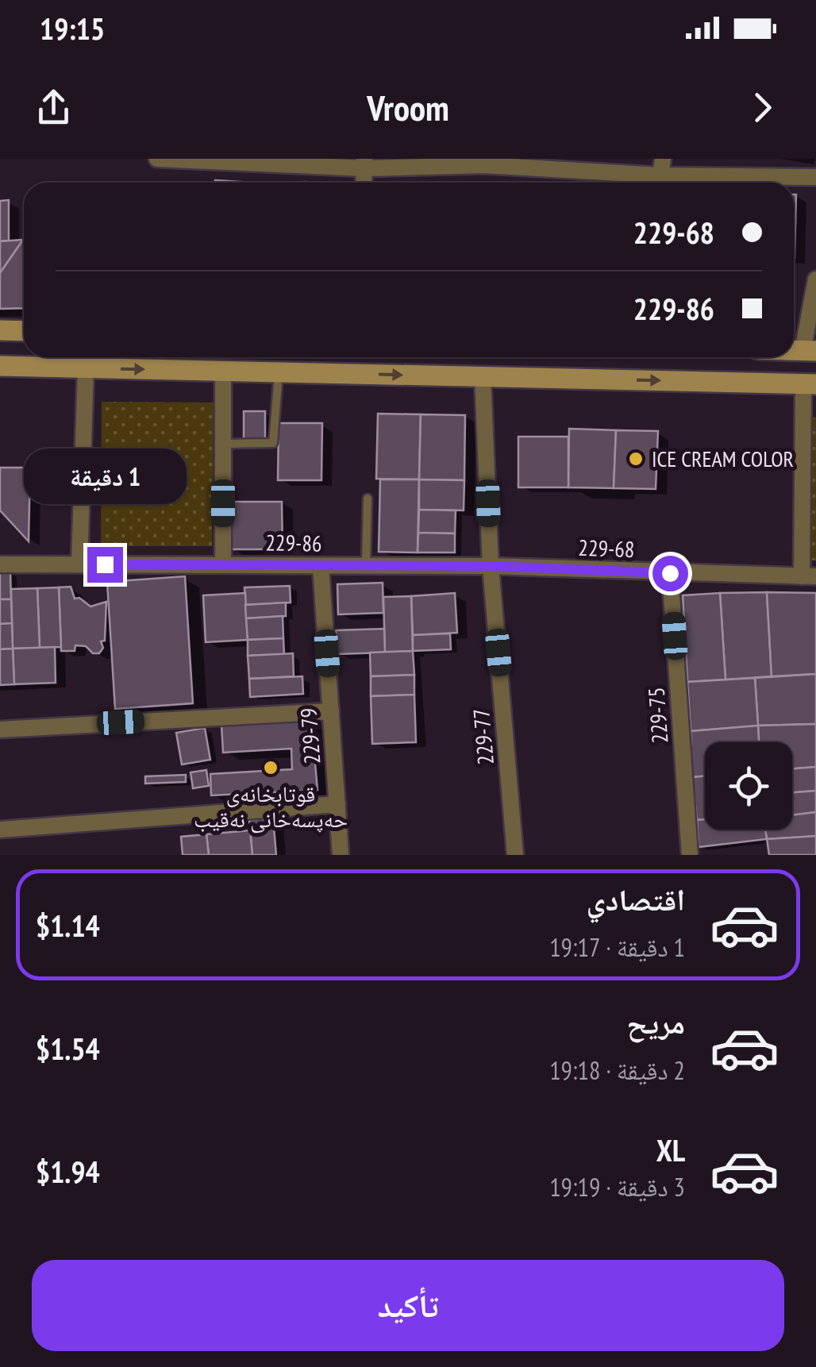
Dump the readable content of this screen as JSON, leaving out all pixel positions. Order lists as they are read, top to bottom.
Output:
{
  "streets": {
    "street": [
      "229-86",
      "229-68",
      "229-75",
      "229-79",
      "229-77"
    ]
  },
  "crossings": [
    ["229-86", "229-68"],
    ["229-86", "229-79"],
    ["229-86", "229-77"],
    ["229-68", "229-75"],
    ["229-68", "229-77"]
  ],
  "places": ["ICE CREAM COLOR", "قوتابخانەی حەپسەخانی نەقیب"],
  "page": {
    "status": "19:15",
    "header": "Vroom",
    "banner": ["229-68", "229-86"],
    "bubble": "1 دقيقة",
    "list": [
      {
        "name": "اقتصادي",
        "note": "1 دقيقة · 19:17",
        "value": "$1.14"
      },
      {
        "name": "مريح",
        "note": "2 دقيقة · 19:18",
        "value": "$1.54"
      },
      {
        "name": "XL",
        "note": "3 دقيقة · 19:19",
        "value": "$1.94"
      }
    ],
    "buttons": "تأكيد"
  }
}
